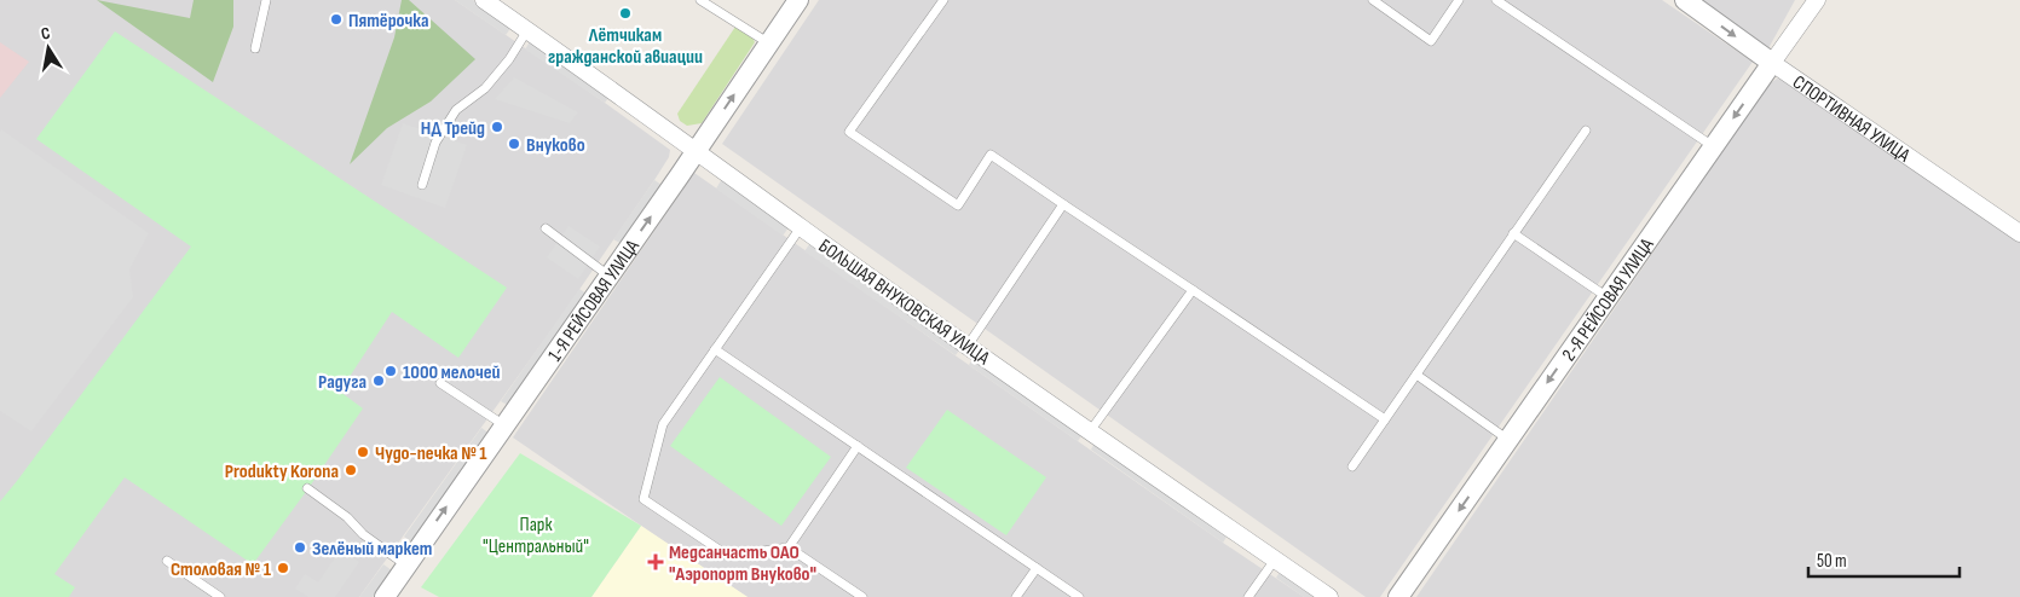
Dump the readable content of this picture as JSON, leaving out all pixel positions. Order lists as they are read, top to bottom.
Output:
{
  "streets": {
    "street": [
      "СПОРТИВНАЯ УЛИЦА",
      "2-Я РЕЙСОВАЯ УЛИЦА",
      "1-Я РЕЙСОВАЯ УЛИЦА",
      "БОЛЬШАЯ ВНУКОВСКАЯ УЛИЦА"
    ]
  },
  "crossings": [
    ["СПОРТИВНАЯ УЛИЦА", "2-Я РЕЙСОВАЯ УЛИЦА"],
    ["1-Я РЕЙСОВАЯ УЛИЦА", "БОЛЬШАЯ ВНУКОВСКАЯ УЛИЦА"]
  ],
  "one_way": ["2-Я РЕЙСОВАЯ УЛИЦА", "1-Я РЕЙСОВАЯ УЛИЦА"],
  "parks": ["Парк \"Центральный\""],
  "places": {
    "other": [
      "Лётчикам гражданской авиации",
      "Пятёрочка",
      "НД Трейд",
      "Внуково",
      "1000 мелочей",
      "Радуга",
      "Чудо-печка № 1",
      "Produkty Korona",
      "Зелёный маркет",
      "Столовая № 1"
    ],
    "health": ["Медсанчасть ОАО \"Аэропорт Внуково\""]
  },
  "scale_bar": "50 m",
  "north": "top"
}
